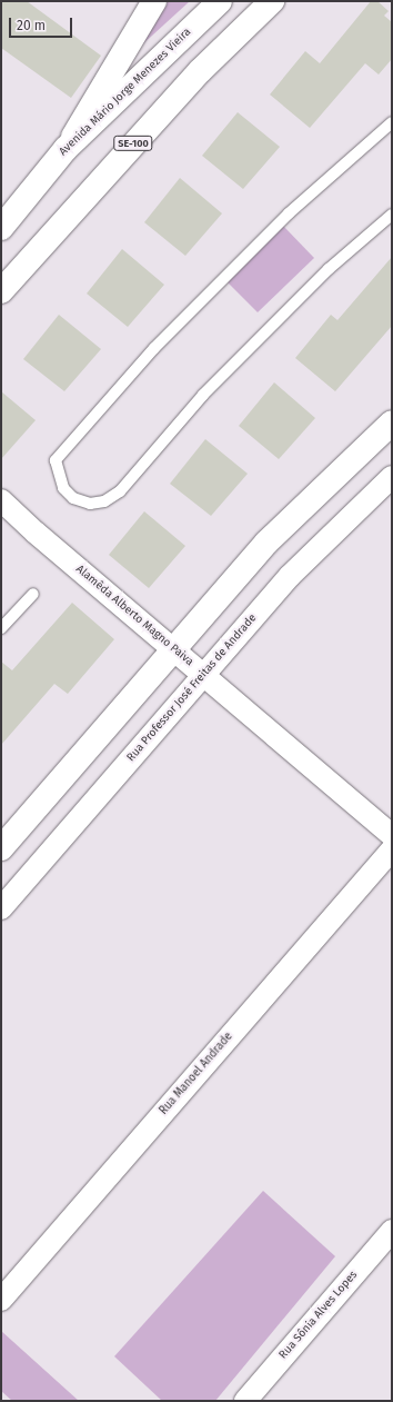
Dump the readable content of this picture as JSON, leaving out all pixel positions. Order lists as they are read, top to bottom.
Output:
{
  "streets": {
    "street": [
      "Avenida Mário Jorge Menezes Vieira",
      "SE-100",
      "Alamêda Alberto Magno Paiva",
      "Rua Professor José Freitas de Andrade",
      "Rua Manoel Andrade",
      "Rua Sônia Alves Lopes"
    ]
  },
  "crossings": [
    ["Alamêda Alberto Magno Paiva", "Rua Professor José Freitas de Andrade"]
  ],
  "scale_bar": "20 m"
}
